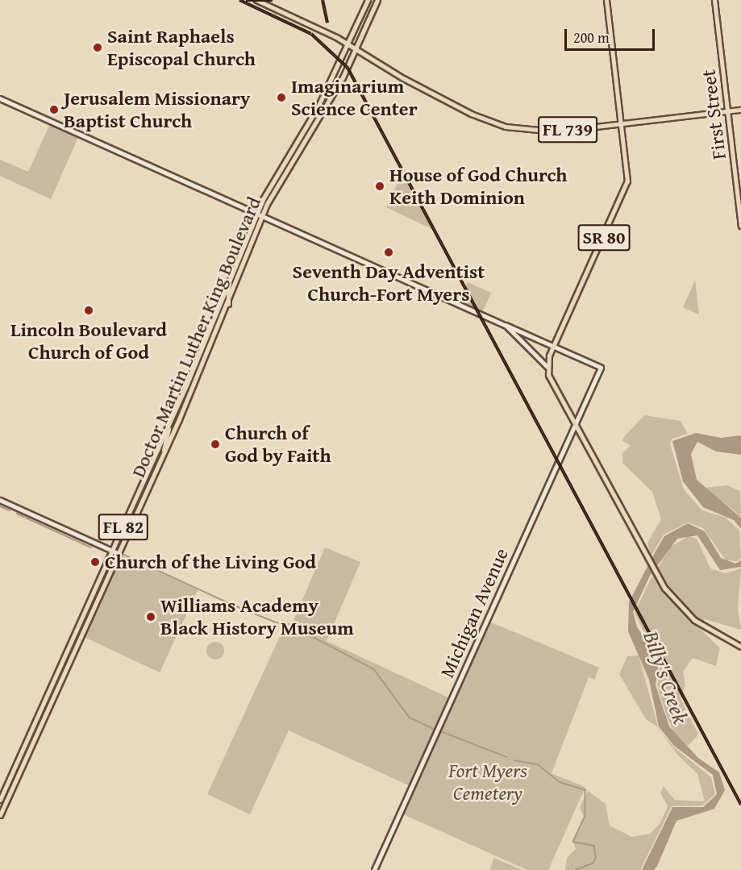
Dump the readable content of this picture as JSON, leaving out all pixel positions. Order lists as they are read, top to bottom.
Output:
{
  "streets": {
    "main road": [
      "First Street",
      "FL 739",
      "SR 80",
      "Doctor Martin Luther King Boulevard",
      "FL 82"
    ],
    "street": ["Michigan Avenue"]
  },
  "crossings": [
    ["FL 739", "SR 80"],
    ["FL 739", "Doctor Martin Luther King Boulevard"],
    ["FL 739", "FL 82"],
    ["SR 80", "Michigan Avenue"],
    ["Doctor Martin Luther King Boulevard", "FL 82"]
  ],
  "water": ["Billy's Creek"],
  "parks": ["Fort Myers Cemetery"],
  "places": [
    "Saint Raphaels Episcopal Church",
    "Imaginarium Science Center",
    "Jerusalem Missionary Baptist Church",
    "House of God Church Keith Dominion",
    "Seventh Day Adventist Church-Fort Myers",
    "Lincoln Boulevard Church of God",
    "Church of God by Faith",
    "Church of the Living God",
    "Williams Academy Black History Museum"
  ],
  "scale_bar": "200 m"
}
